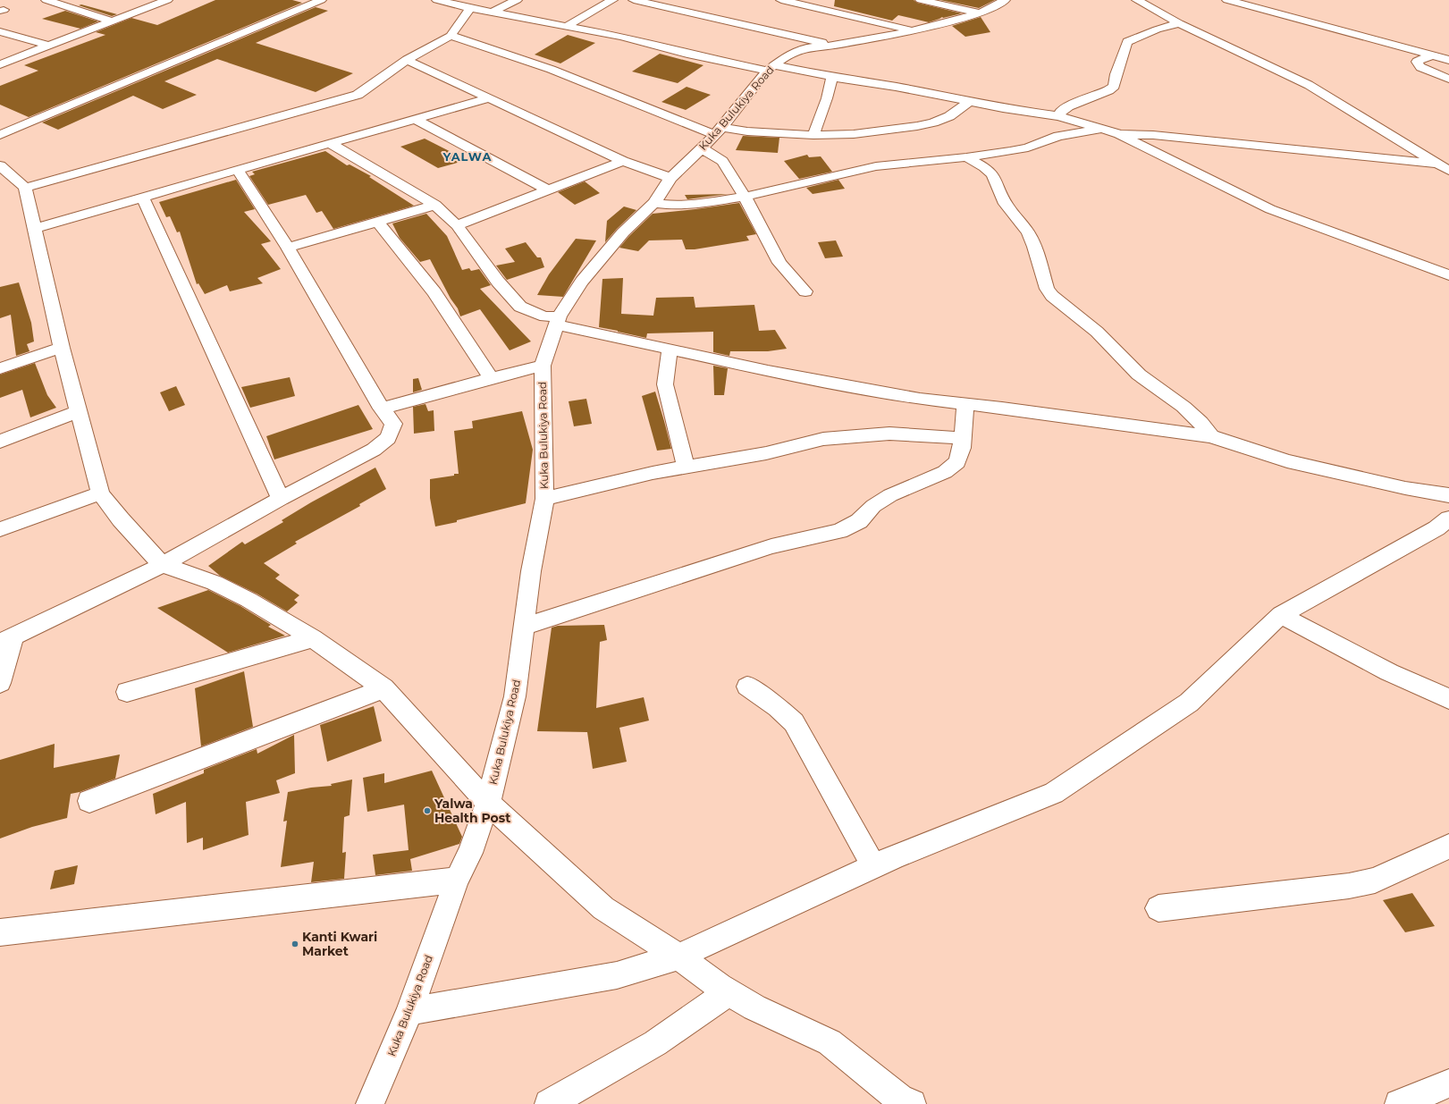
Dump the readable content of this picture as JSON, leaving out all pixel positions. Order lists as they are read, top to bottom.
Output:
{
  "streets": {
    "street": ["Kuka Bulukiya Road"]
  },
  "districts": ["YALWA"],
  "places": ["Yalwa Health Post", "Kanti Kwari Market"]
}
